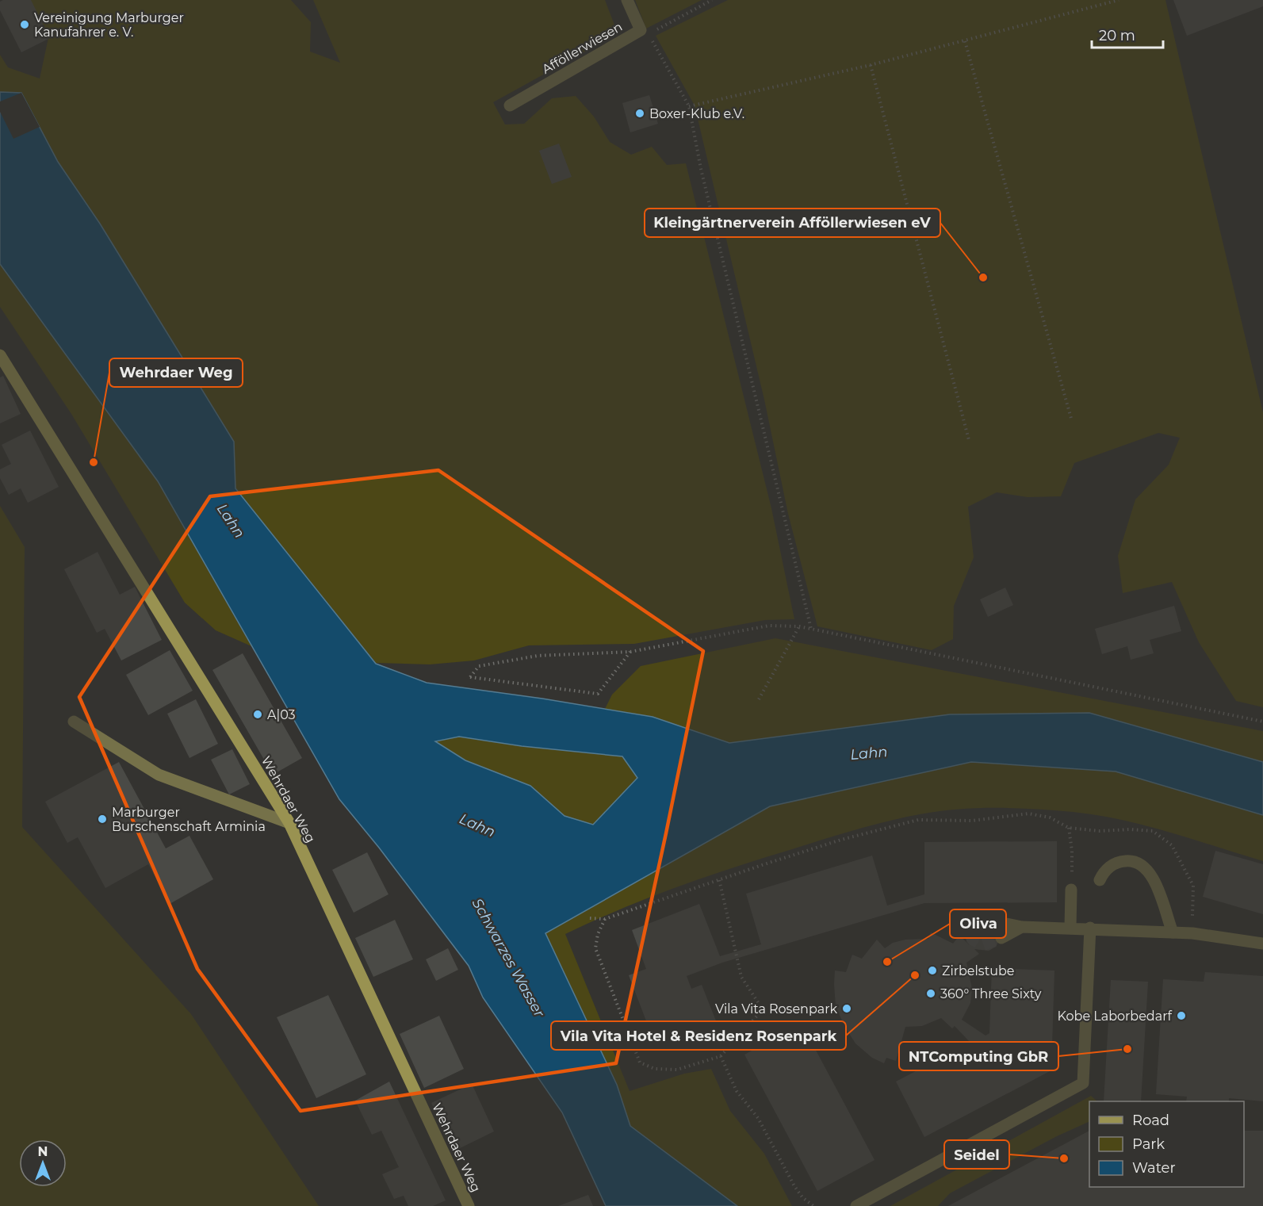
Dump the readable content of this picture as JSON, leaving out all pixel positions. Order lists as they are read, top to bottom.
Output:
{
  "streets": {
    "main road": ["Wehrdaer Weg"],
    "street": ["Afföllerwiesen"]
  },
  "water": ["Lahn", "Schwarzes Wasser"],
  "places": [
    "Vereinigung Marburger Kanufahrer e. V.",
    "Boxer-Klub e.V.",
    "Kleingärtnerverein Afföllerwiesen eV",
    "Wehrdaer Weg",
    "A|03",
    "Marburger Burschenschaft Arminia",
    "Oliva",
    "Zirbelstube",
    "Vila Vita Hotel & Residenz Rosenpark",
    "360° Three Sixty",
    "Vila Vita Rosenpark",
    "Kobe Laborbedarf",
    "NTComputing GbR",
    "Seidel"
  ],
  "legend": ["Road", "Park", "Water"],
  "scale_bar": "20 m",
  "north": "top"
}
